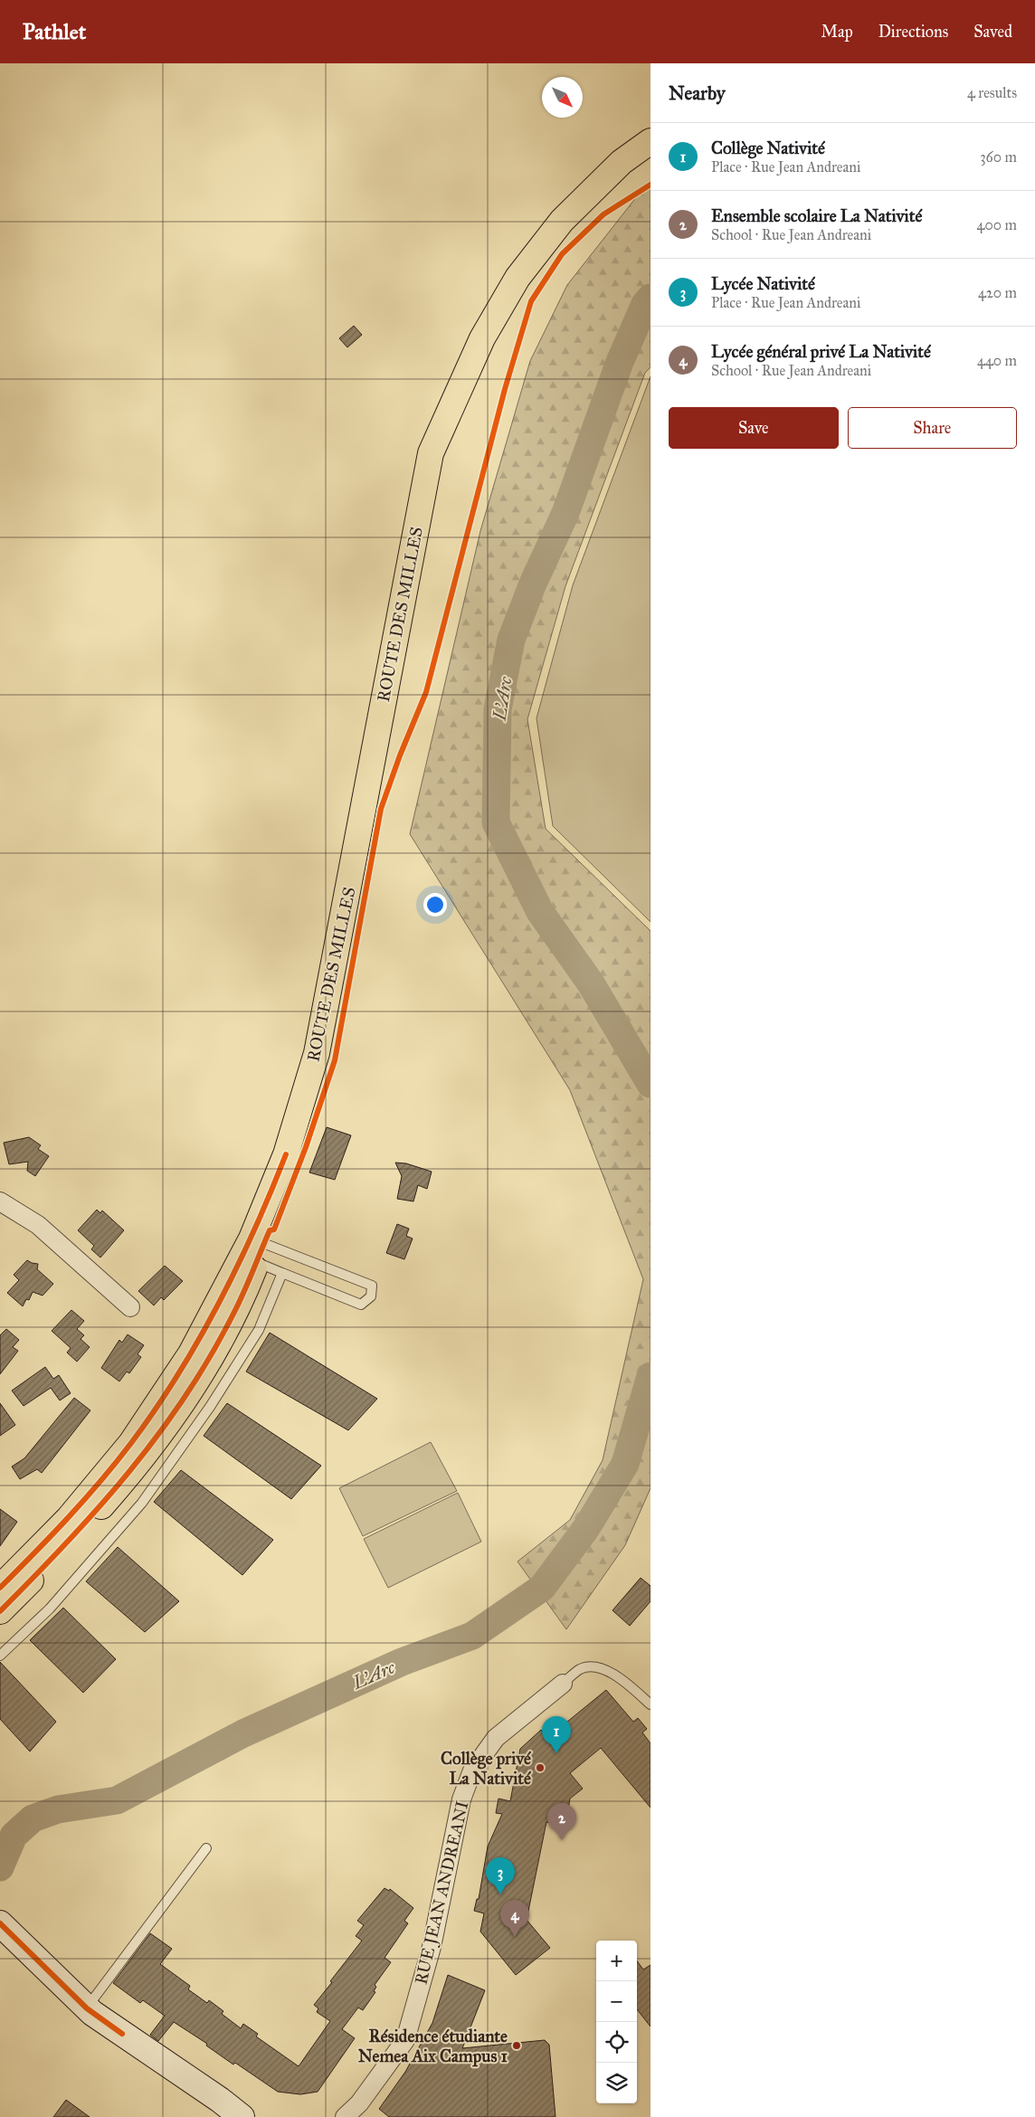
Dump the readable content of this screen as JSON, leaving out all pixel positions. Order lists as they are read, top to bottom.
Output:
{
  "streets": {
    "main road": ["ROUTE DES MILLES"],
    "street": ["RUE JEAN ANDREANI"]
  },
  "water": ["L'Arc"],
  "places": ["Collège privé La Nativité", "Résidence étudiante Nemea Aix Campus 1"],
  "north": "bottom right",
  "page": {
    "header": "Pathlet",
    "nav": ["Map", "Directions", "Saved"],
    "heading": ["Nearby", "4 results"],
    "list": [
      {
        "mark": "1",
        "name": "Collège Nativité",
        "note": "Place · Rue Jean Andreani",
        "value": "360 m"
      },
      {
        "mark": "2",
        "name": "Ensemble scolaire La Nativité",
        "note": "School · Rue Jean Andreani",
        "value": "400 m"
      },
      {
        "mark": "3",
        "name": "Lycée Nativité",
        "note": "Place · Rue Jean Andreani",
        "value": "420 m"
      },
      {
        "mark": "4",
        "name": "Lycée général privé La Nativité",
        "note": "School · Rue Jean Andreani",
        "value": "440 m"
      }
    ],
    "buttons": ["Save", "Share"],
    "pins": [
      "1",
      "2",
      "3",
      "4"
    ],
    "map_buttons": ["+", "−"]
  }
}
